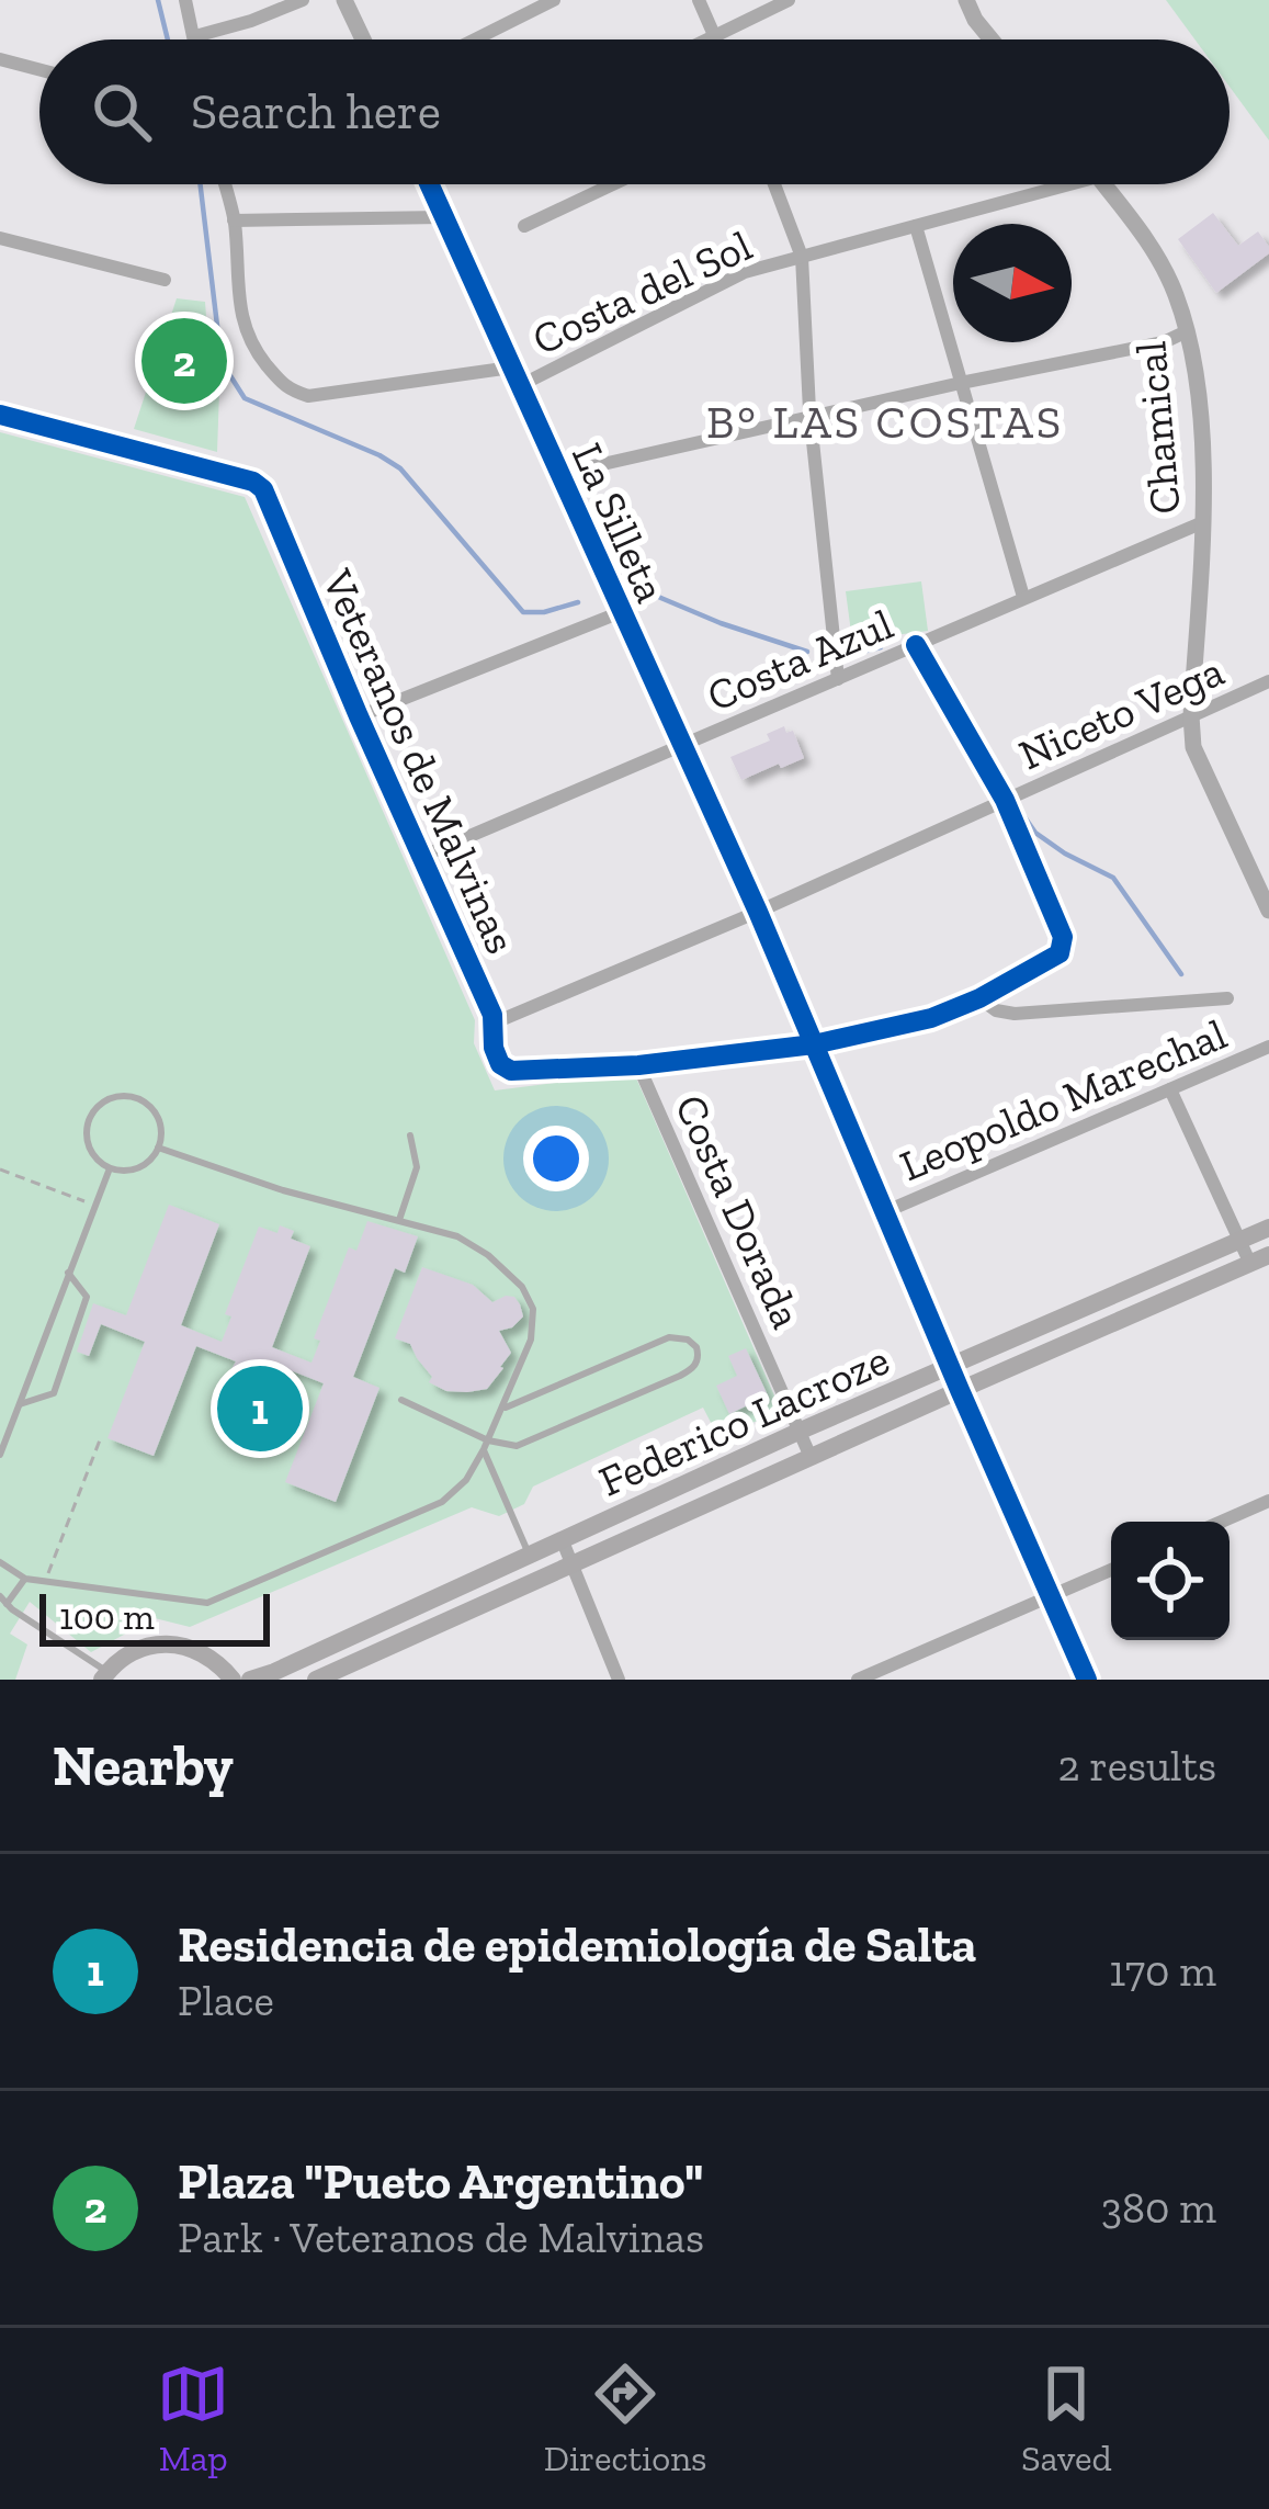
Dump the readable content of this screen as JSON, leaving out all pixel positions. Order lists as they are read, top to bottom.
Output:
{
  "streets": {
    "main road": ["Federico Lacroze"],
    "street": [
      "Costa del Sol",
      "Chamical",
      "La Silleta",
      "Costa Azul",
      "Niceto Vega",
      "Veteranos de Malvinas",
      "Leopoldo Marechal",
      "Costa Dorada"
    ]
  },
  "crossings": [
    ["Costa del Sol", "La Silleta"],
    ["Chamical", "Costa Azul"],
    ["Chamical", "Niceto Vega"],
    ["La Silleta", "Costa Azul"],
    ["La Silleta", "Niceto Vega"],
    ["La Silleta", "Leopoldo Marechal"],
    ["La Silleta", "Federico Lacroze"],
    ["Costa Azul", "Veteranos de Malvinas"],
    ["Niceto Vega", "Veteranos de Malvinas"],
    ["Veteranos de Malvinas", "Costa Dorada"],
    ["Costa Dorada", "Federico Lacroze"]
  ],
  "districts": ["B° LAS COSTAS"],
  "scale_bar": "100 m",
  "north": "right",
  "page": {
    "search": "Search here",
    "pins": ["2", "1"],
    "scale": "100 m",
    "heading": ["Nearby", "2 results"],
    "list": [
      {
        "mark": "1",
        "name": "Residencia de epidemiología de Salta",
        "note": "Place",
        "value": "170 m"
      },
      {
        "mark": "2",
        "name": "Plaza \"Pueto Argentino\"",
        "note": "Park · Veteranos de Malvinas",
        "value": "380 m"
      }
    ],
    "nav": ["Map", "Directions", "Saved"]
  }
}
